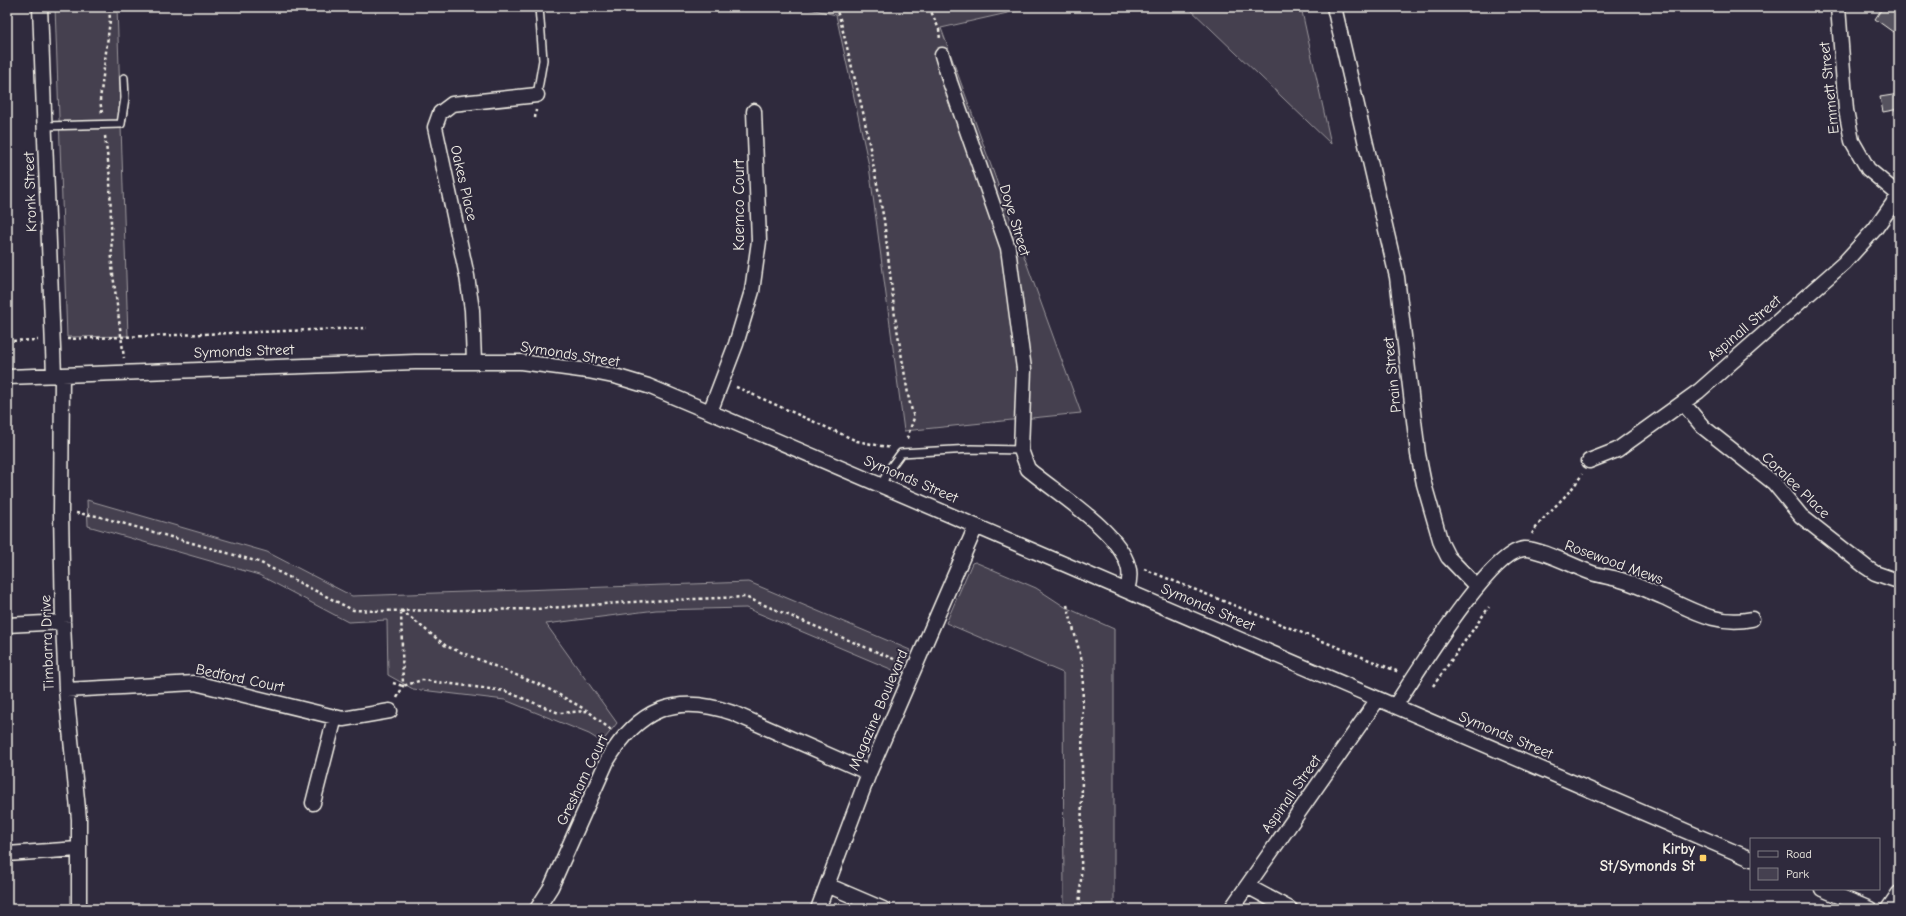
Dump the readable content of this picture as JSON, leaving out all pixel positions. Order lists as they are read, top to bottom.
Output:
{
  "streets": {
    "street": [
      "Emmett Street",
      "Oakes Place",
      "Kronk Street",
      "Kaemco Court",
      "Doye Street",
      "Aspinall Street",
      "Symonds Street",
      "Prain Street",
      "Coralee Place",
      "Rosewood Mews",
      "Timbarra Drive",
      "Bedford Court",
      "Magazine Boulevard",
      "Gresham Court"
    ]
  },
  "crossings": [
    ["Emmett Street", "Aspinall Street"],
    ["Oakes Place", "Symonds Street"],
    ["Kronk Street", "Symonds Street"],
    ["Kronk Street", "Timbarra Drive"],
    ["Kaemco Court", "Symonds Street"],
    ["Doye Street", "Symonds Street"],
    ["Aspinall Street", "Symonds Street"],
    ["Aspinall Street", "Coralee Place"],
    ["Symonds Street", "Timbarra Drive"],
    ["Symonds Street", "Magazine Boulevard"],
    ["Timbarra Drive", "Bedford Court"],
    ["Magazine Boulevard", "Gresham Court"]
  ],
  "places": {
    "transit": ["Kirby St/Symonds St"]
  },
  "legend": ["Road", "Park"]
}
